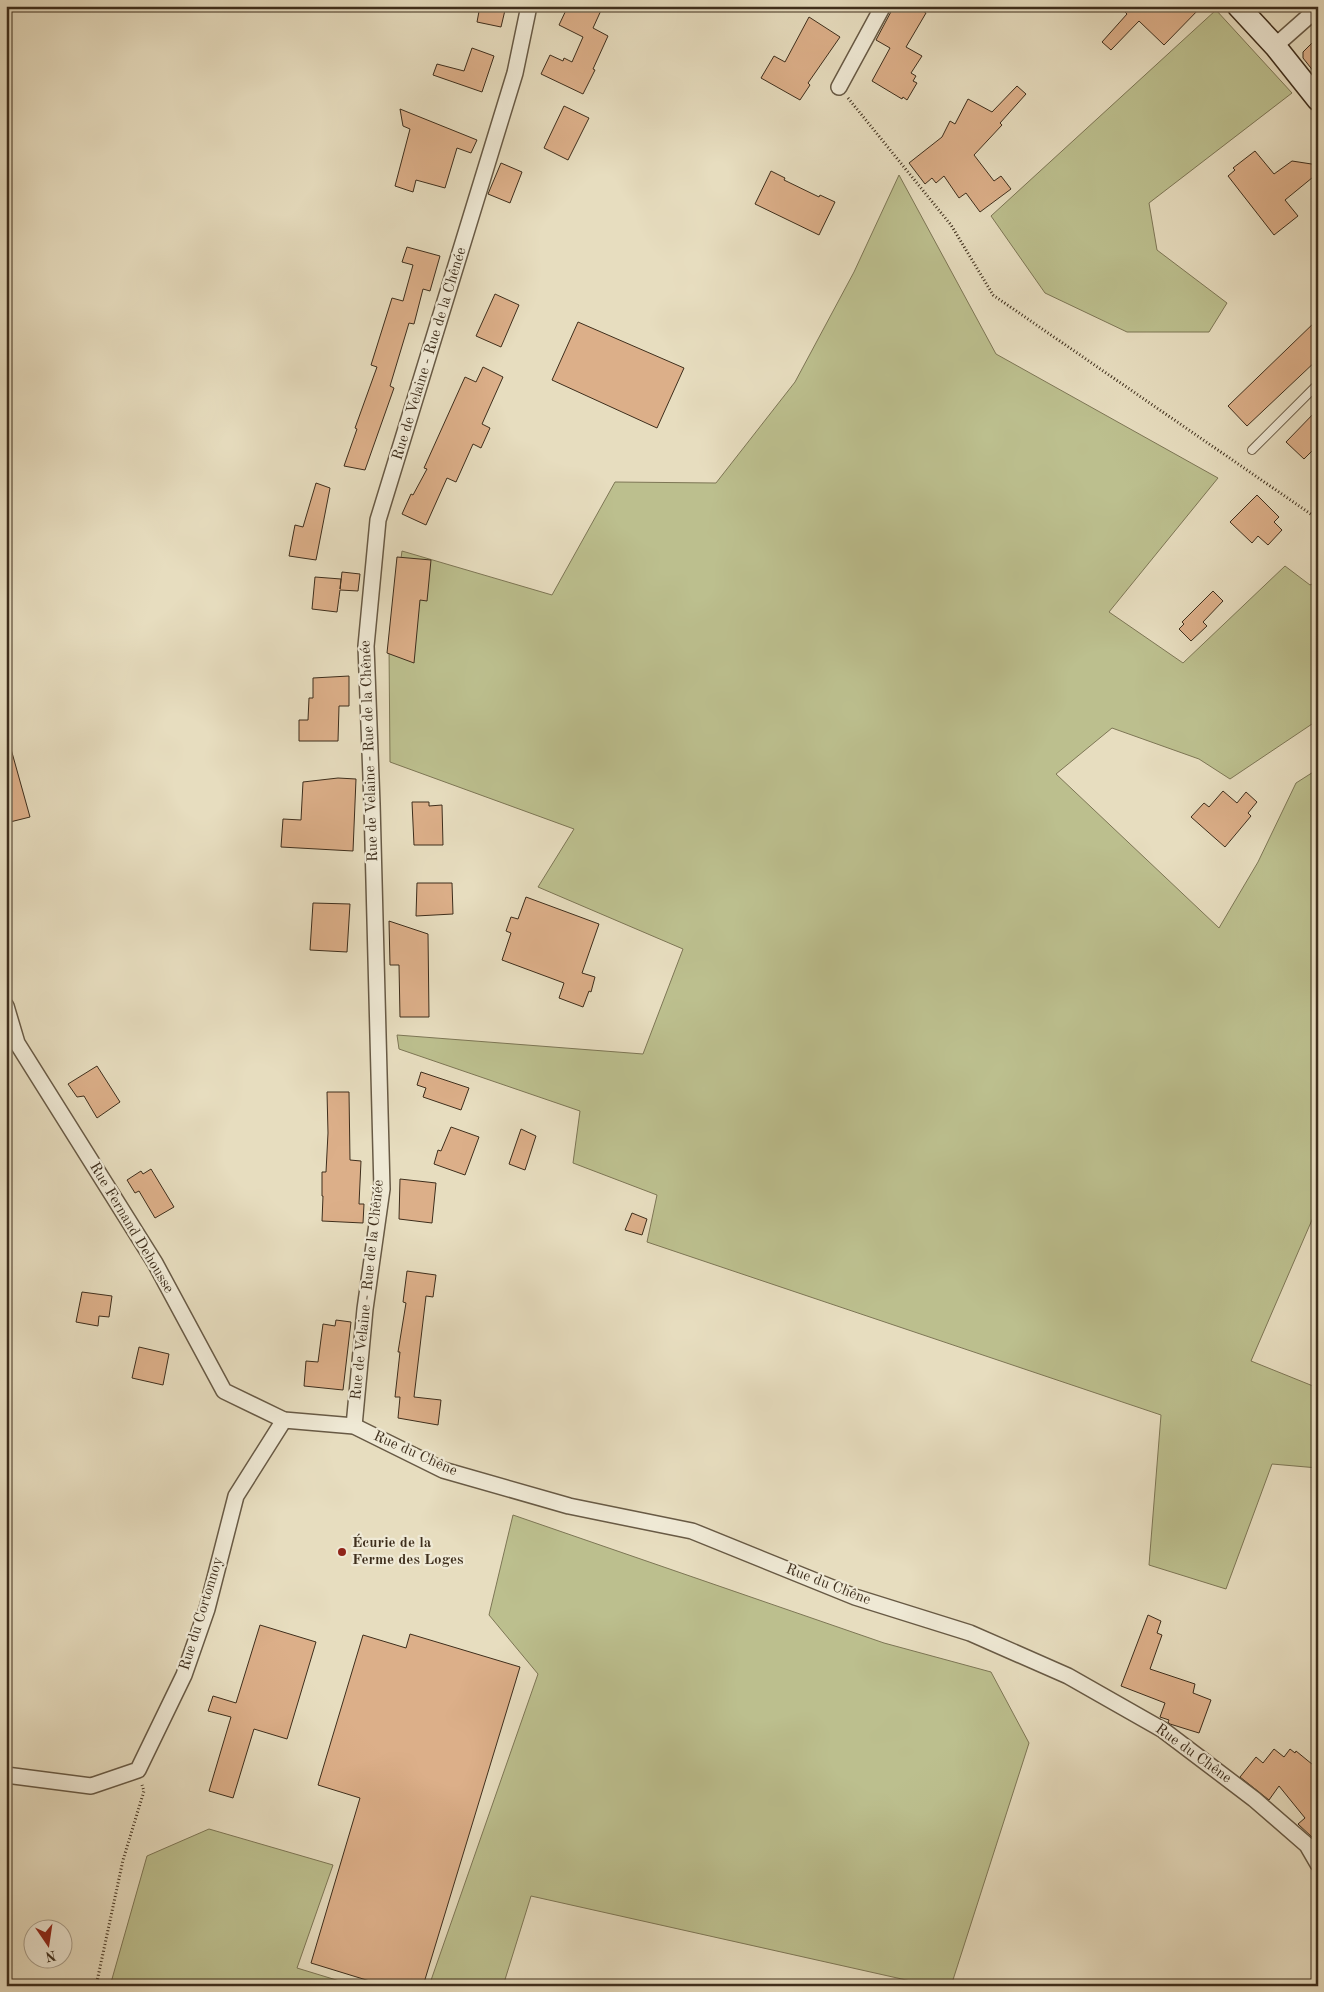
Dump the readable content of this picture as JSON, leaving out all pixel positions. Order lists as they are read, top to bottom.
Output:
{
  "streets": {
    "street": [
      "Rue de Velaine - Rue de la Chênée",
      "Rue Fernand Dehousse",
      "Rue du Chêne",
      "Rue du Cortonnoy"
    ]
  },
  "crossings": [
    ["Rue de Velaine - Rue de la Chênée", "Rue du Chêne"],
    ["Rue Fernand Dehousse", "Rue du Chêne"],
    ["Rue Fernand Dehousse", "Rue du Cortonnoy"],
    ["Rue du Chêne", "Rue du Cortonnoy"]
  ],
  "places": ["Écurie de la Ferme des Loges"],
  "north": "bottom"
}
